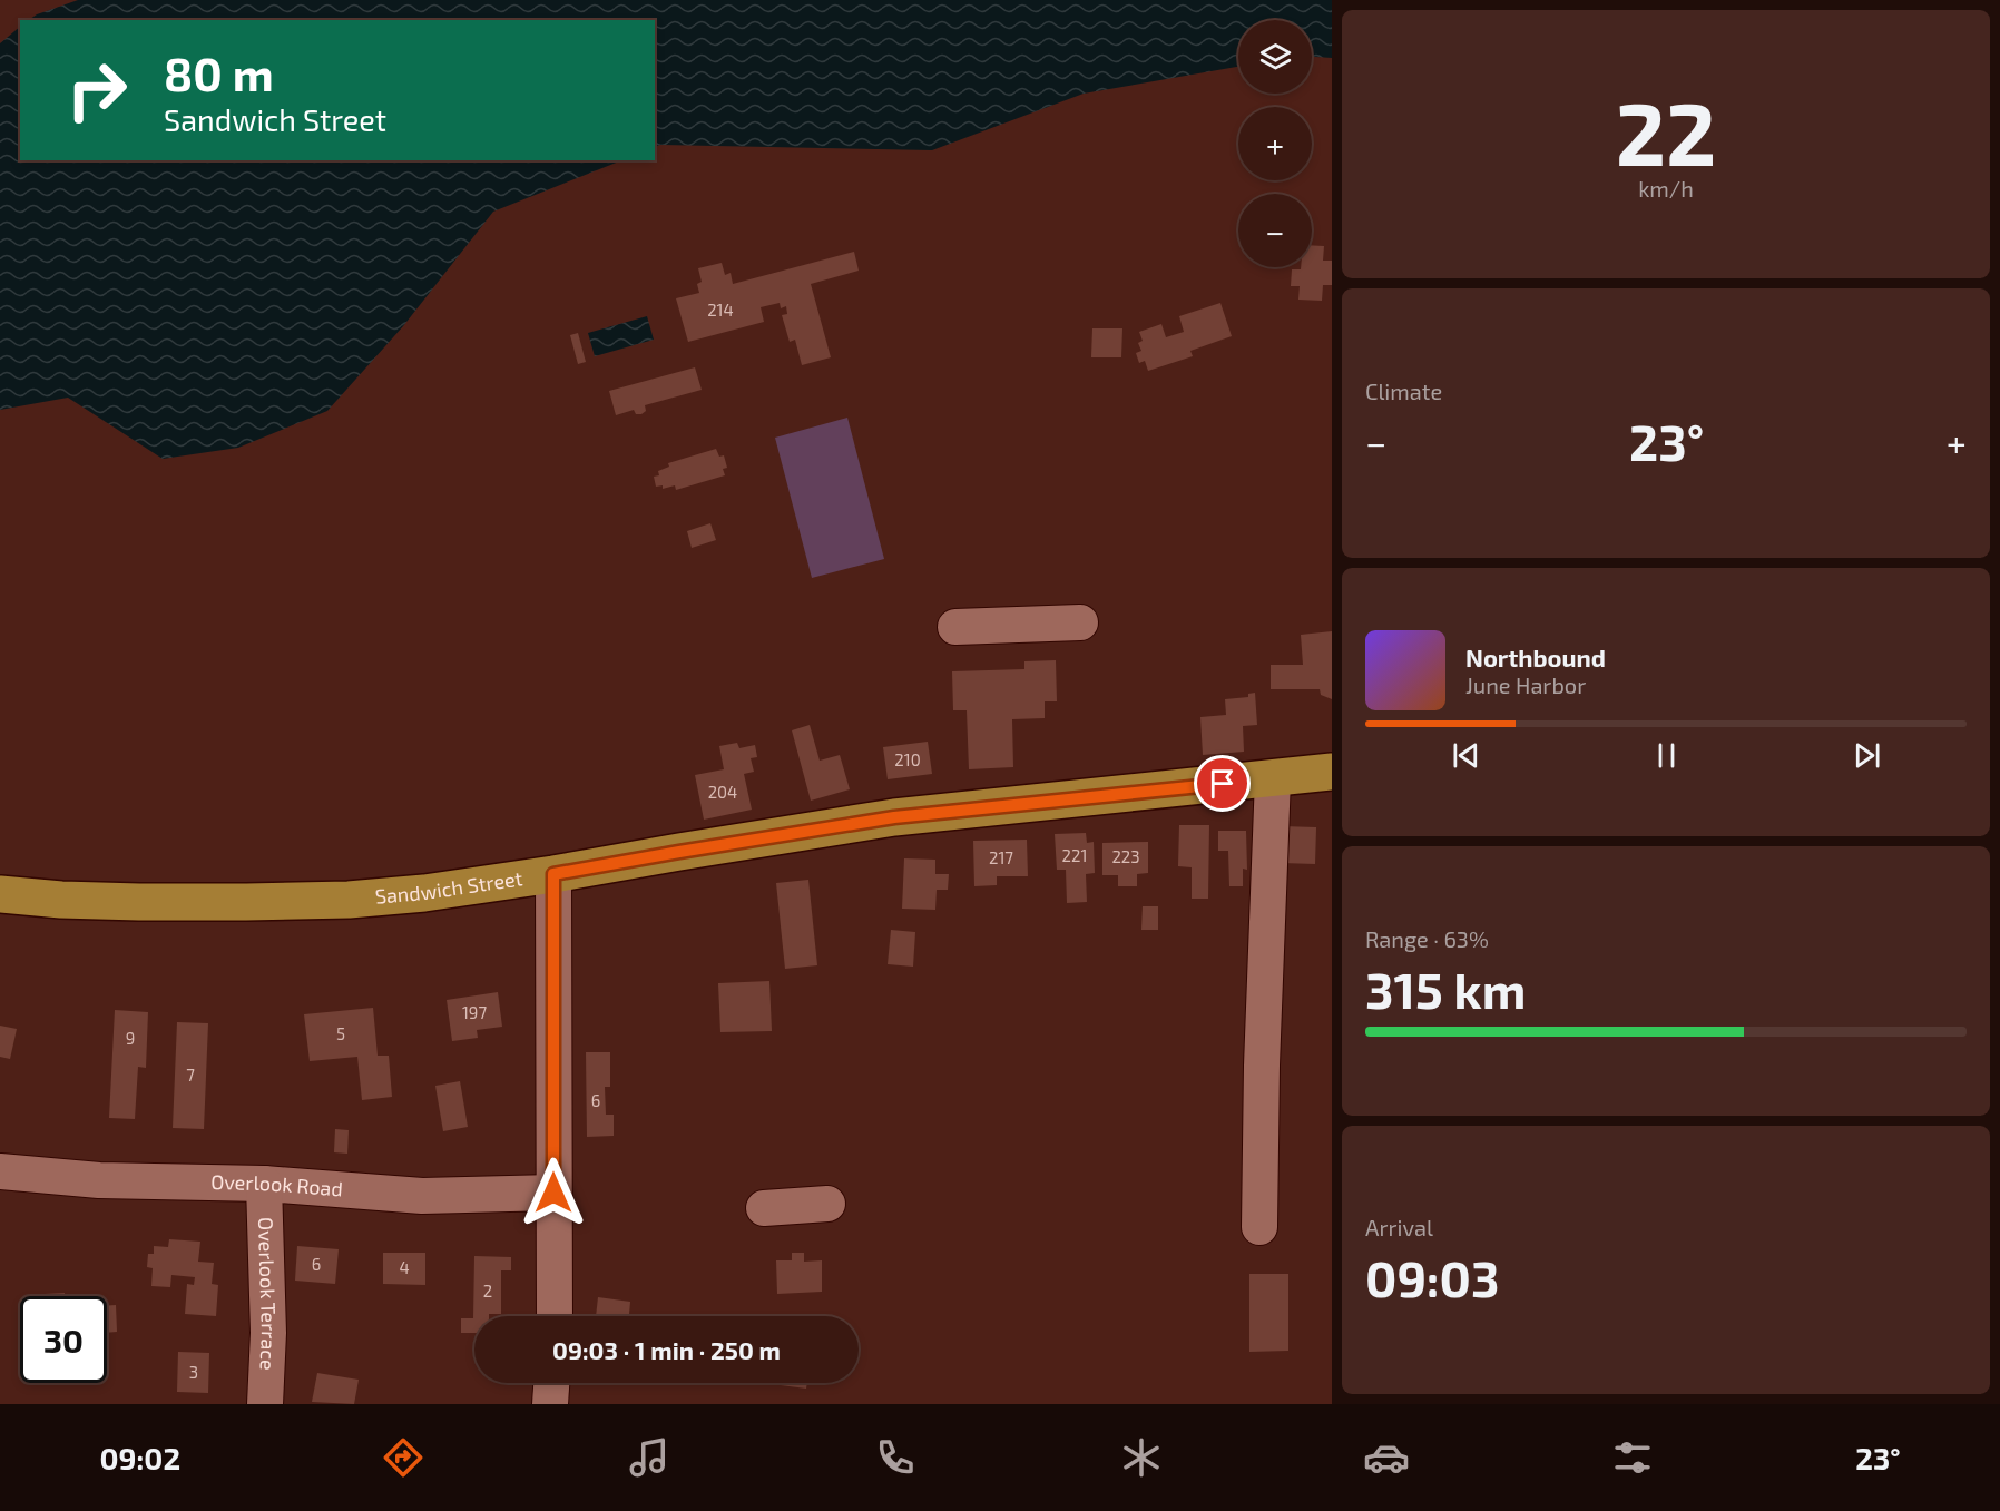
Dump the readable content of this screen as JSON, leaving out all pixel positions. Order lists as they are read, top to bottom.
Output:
{
  "streets": {
    "main road": ["Sandwich Street"],
    "street": ["Overlook Road", "Overlook Terrace"]
  },
  "crossings": [
    ["Overlook Road", "Overlook Terrace"]
  ],
  "house_numbers": [
    "214",
    "210",
    "204",
    "221",
    "223",
    "217",
    "197",
    "5",
    "9",
    "7",
    "6",
    "6",
    "4",
    "2",
    "3"
  ],
  "page": {
    "tile": [
      ["22", "km/h"],
      "Climate",
      ["Range · 63%", "315 km"],
      ["Arrival", "09:03"]
    ],
    "map_buttons": ["+", "−"],
    "turn": ["80 m", "Sandwich Street"],
    "heat": ["−", "23°", "+"],
    "song": ["Northbound", "June Harbor"],
    "limit": "30",
    "trip": "09:03 · 1 min · 250 m",
    "tabs": ["09:02", "23°"]
  }
}
